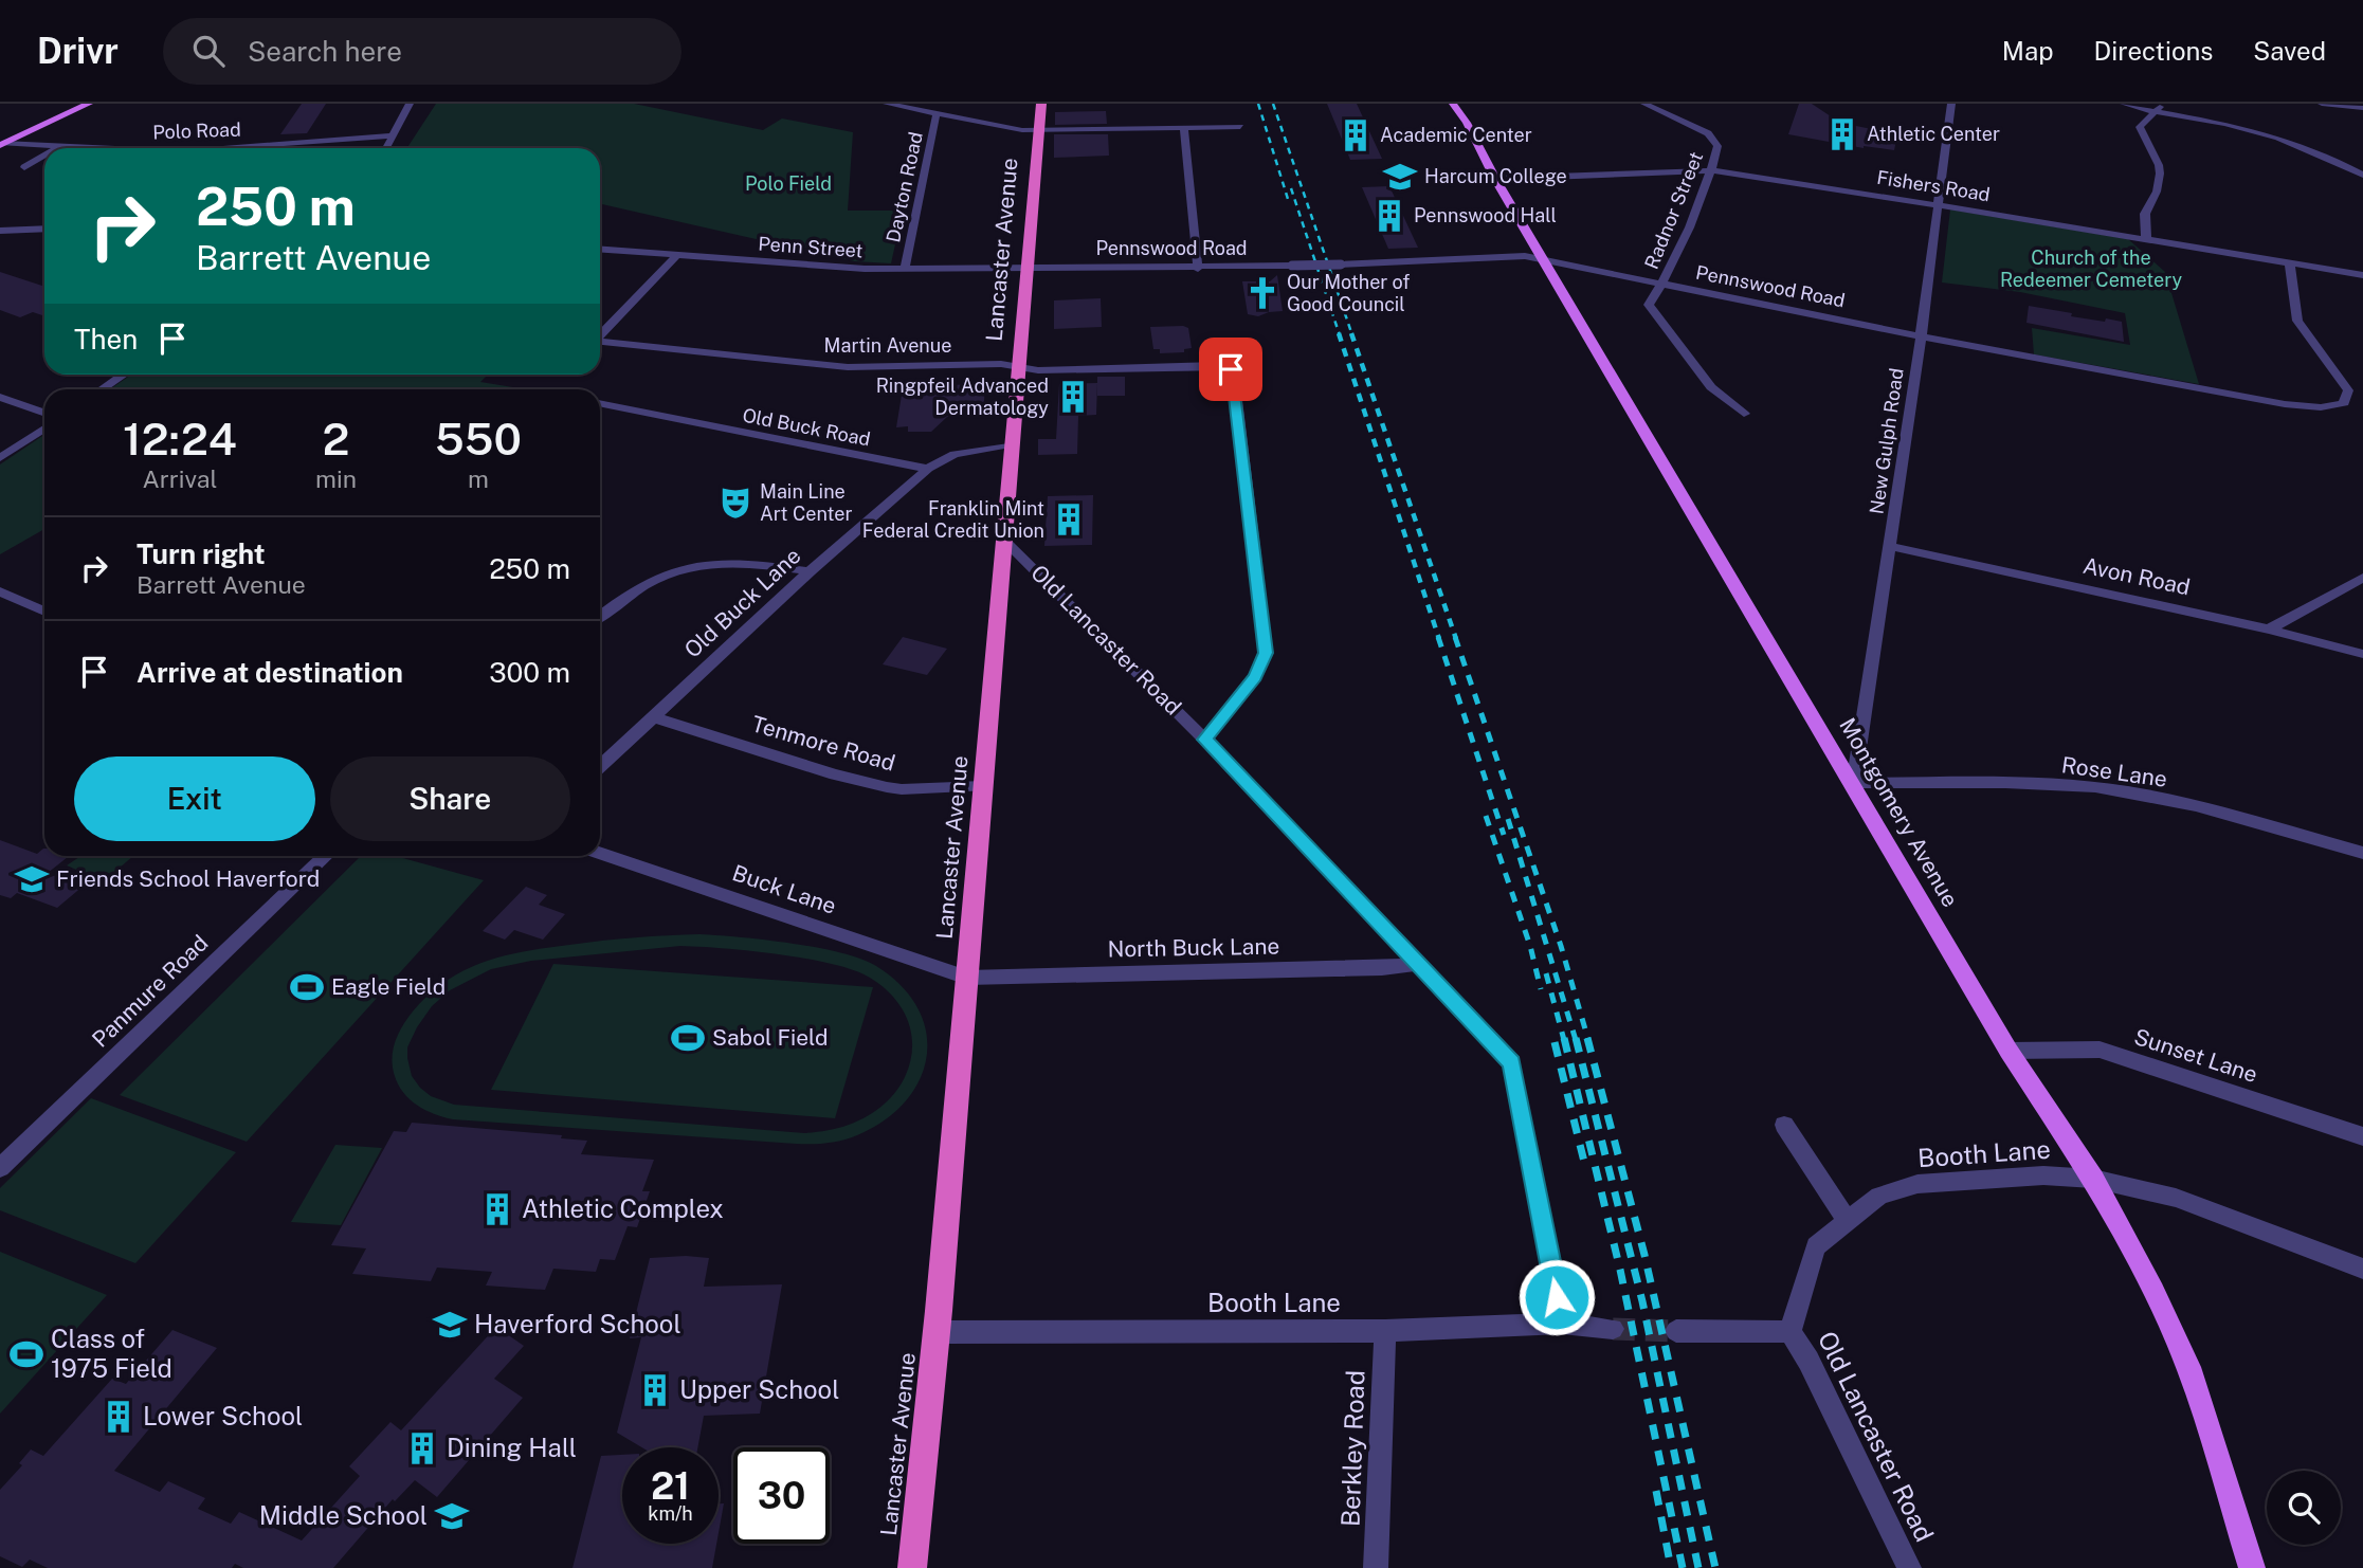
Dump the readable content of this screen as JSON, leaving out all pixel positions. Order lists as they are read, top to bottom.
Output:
{
  "streets": {
    "highway": ["Lancaster Avenue"],
    "main road": ["Montgomery Avenue"],
    "street": [
      "Polo Road",
      "Fishers Road",
      "Dayton Road",
      "Radnor Street",
      "Penn Street",
      "Pennswood Road",
      "Martin Avenue",
      "Old Buck Road",
      "New Gulph Road",
      "Avon Road",
      "Old Buck Lane",
      "Old Lancaster Road",
      "Tenmore Road",
      "Rose Lane",
      "Buck Lane",
      "North Buck Lane",
      "Panmure Road",
      "Sunset Lane",
      "Booth Lane",
      "Berkley Road"
    ]
  },
  "crossings": [
    ["Fishers Road", "Radnor Street"],
    ["Fishers Road", "Pennswood Road"],
    ["Fishers Road", "New Gulph Road"],
    ["Fishers Road", "Montgomery Avenue"],
    ["Dayton Road", "Penn Street"],
    ["Radnor Street", "Pennswood Road"],
    ["Penn Street", "Pennswood Road"],
    ["Penn Street", "Lancaster Avenue"],
    ["Pennswood Road", "Lancaster Avenue"],
    ["Pennswood Road", "New Gulph Road"],
    ["Pennswood Road", "Montgomery Avenue"],
    ["Lancaster Avenue", "Martin Avenue"],
    ["Lancaster Avenue", "Old Lancaster Road"],
    ["Lancaster Avenue", "Tenmore Road"],
    ["Lancaster Avenue", "Buck Lane"],
    ["Lancaster Avenue", "North Buck Lane"],
    ["Lancaster Avenue", "Booth Lane"],
    ["Martin Avenue", "Old Lancaster Road"],
    ["Old Buck Road", "Old Buck Lane"],
    ["New Gulph Road", "Avon Road"],
    ["New Gulph Road", "Rose Lane"],
    ["New Gulph Road", "Montgomery Avenue"],
    ["Old Buck Lane", "Tenmore Road"],
    ["Old Lancaster Road", "North Buck Lane"],
    ["Old Lancaster Road", "Booth Lane"],
    ["Rose Lane", "Montgomery Avenue"],
    ["Montgomery Avenue", "Sunset Lane"],
    ["Montgomery Avenue", "Booth Lane"],
    ["Buck Lane", "North Buck Lane"],
    ["Booth Lane", "Berkley Road"]
  ],
  "parks": ["Polo Field", "Church of the Redeemer Cemetery"],
  "places": {
    "building": [
      "Athletic Center",
      "Academic Center",
      "Pennswood Hall",
      "Ringpfeil Advanced Dermatology",
      "Franklin Mint Federal Credit Union",
      "Athletic Complex",
      "Upper School",
      "Lower School",
      "Dining Hall"
    ],
    "school or university": [
      "Harcum College",
      "Friends School Haverford",
      "Haverford School",
      "Middle School"
    ],
    "church": ["Our Mother of Good Council"],
    "theatre": ["Main Line Art Center"],
    "sports": ["Eagle Field", "Sabol Field", "Class of 1975 Field"]
  },
  "page": {
    "header": "Drivr",
    "search": "Search here",
    "nav": ["Map", "Directions", "Saved"],
    "turn": ["250 m", "Barrett Avenue"],
    "then": "Then",
    "eta": [
      "12:24",
      "Arrival",
      "2",
      "min",
      "550",
      "m"
    ],
    "list": [
      {
        "name": "Turn right",
        "note": "Barrett Avenue",
        "value": "250 m"
      },
      {
        "name": "Arrive at destination",
        "value": "300 m"
      }
    ],
    "buttons": ["Exit", "Share"],
    "speed": "21 km/h",
    "limit": "30"
  }
}
